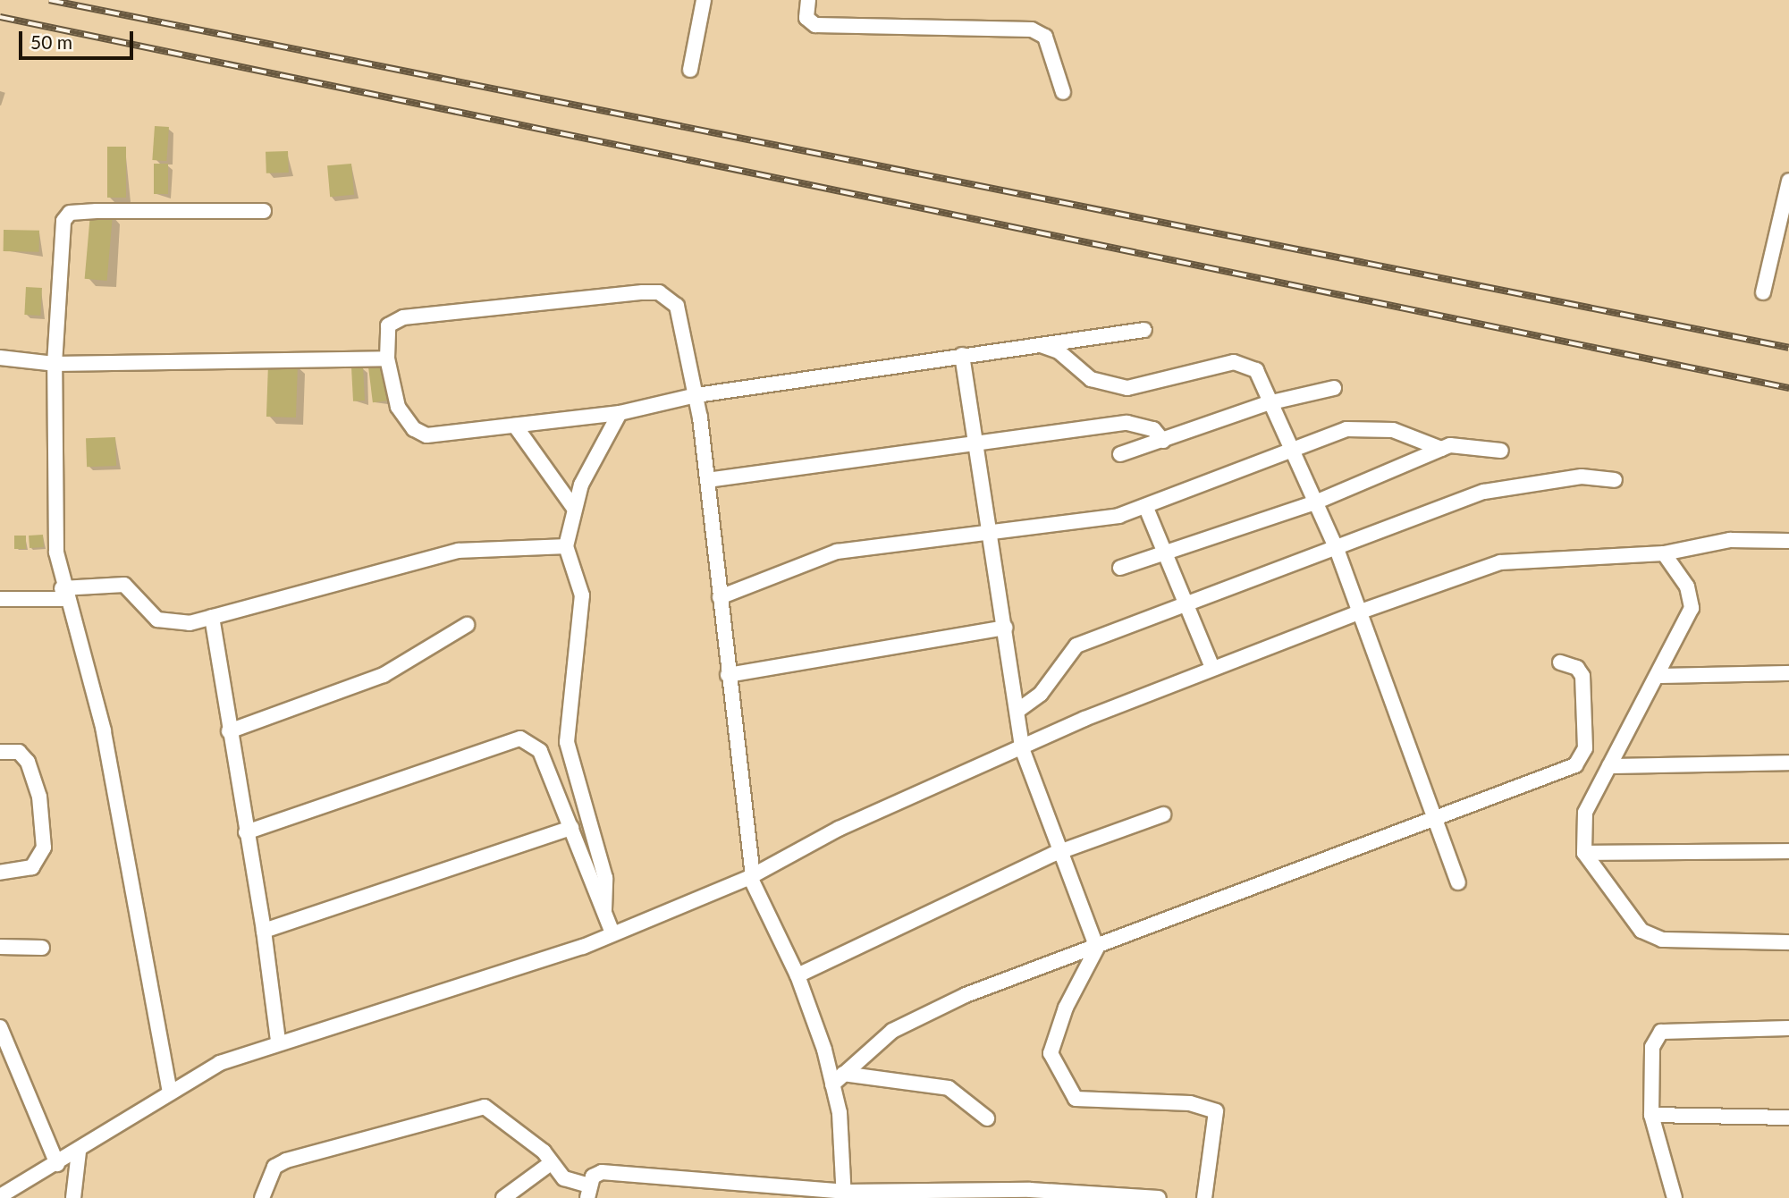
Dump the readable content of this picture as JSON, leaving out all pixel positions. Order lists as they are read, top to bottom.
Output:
{
  "scale_bar": "50 m"
}
